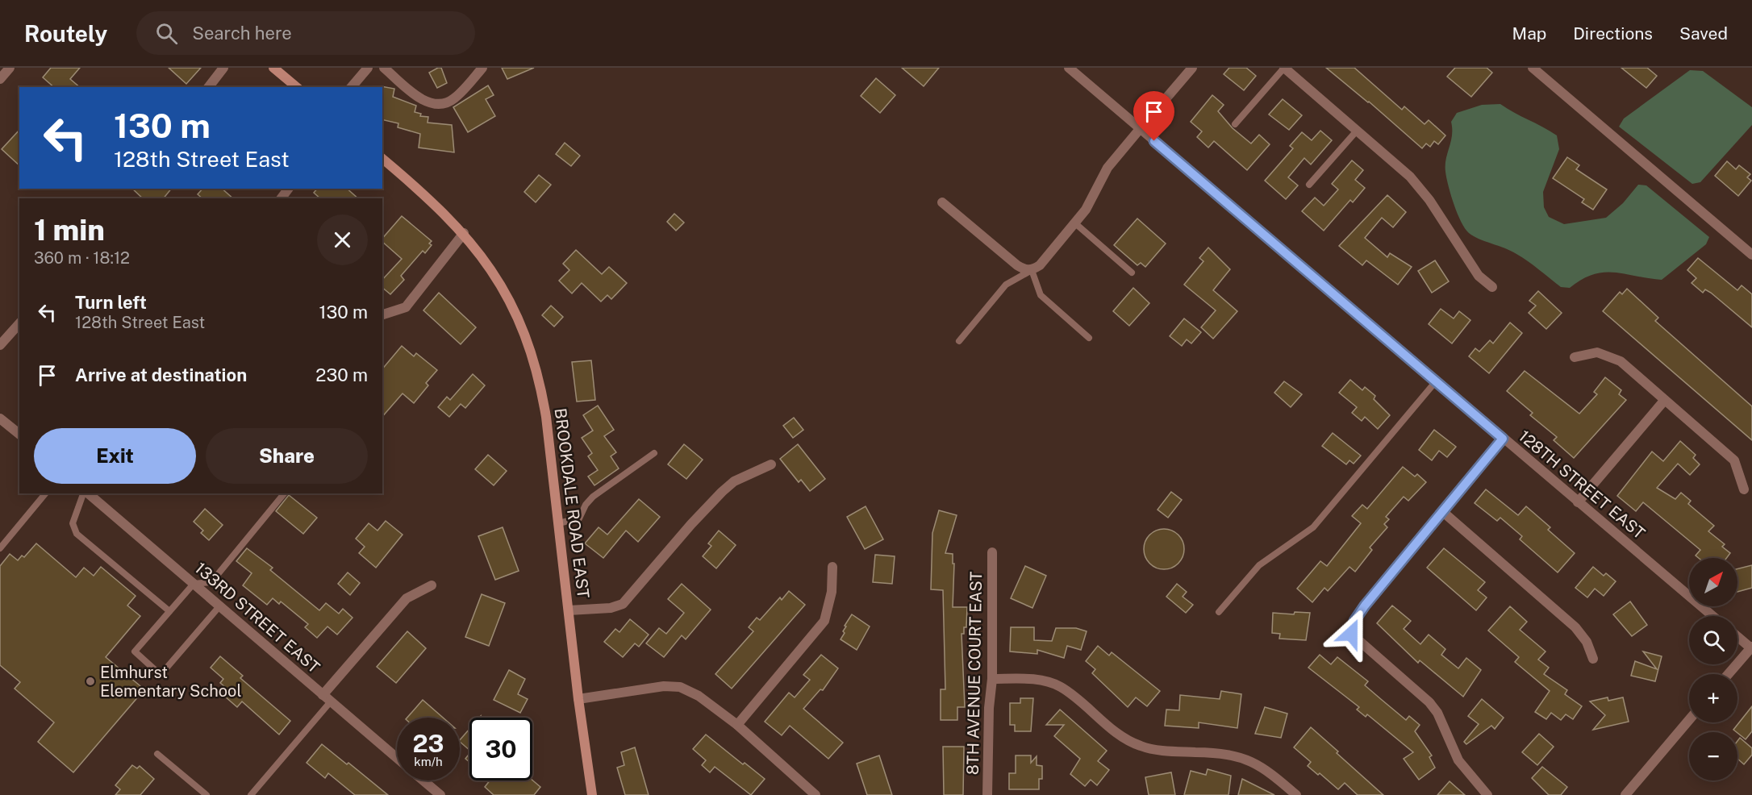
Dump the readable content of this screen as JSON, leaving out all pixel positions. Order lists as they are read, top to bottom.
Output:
{
  "streets": {
    "main road": ["BROOKDALE ROAD EAST"],
    "street": ["128TH STREET EAST", "133RD STREET EAST", "8TH AVENUE COURT EAST"]
  },
  "places": ["Elmhurst Elementary School"],
  "north": "top right",
  "page": {
    "header": "Routely",
    "search": "Search here",
    "nav": ["Map", "Directions", "Saved"],
    "turn": ["130 m", "128th Street East"],
    "heading": ["1 min", "360 m · 18:12"],
    "list": [
      {
        "name": "Turn left",
        "note": "128th Street East",
        "value": "130 m"
      },
      {
        "name": "Arrive at destination",
        "value": "230 m"
      }
    ],
    "buttons": ["Exit", "Share"],
    "map_buttons": ["+", "−"],
    "speed": "23 km/h",
    "limit": "30"
  }
}
